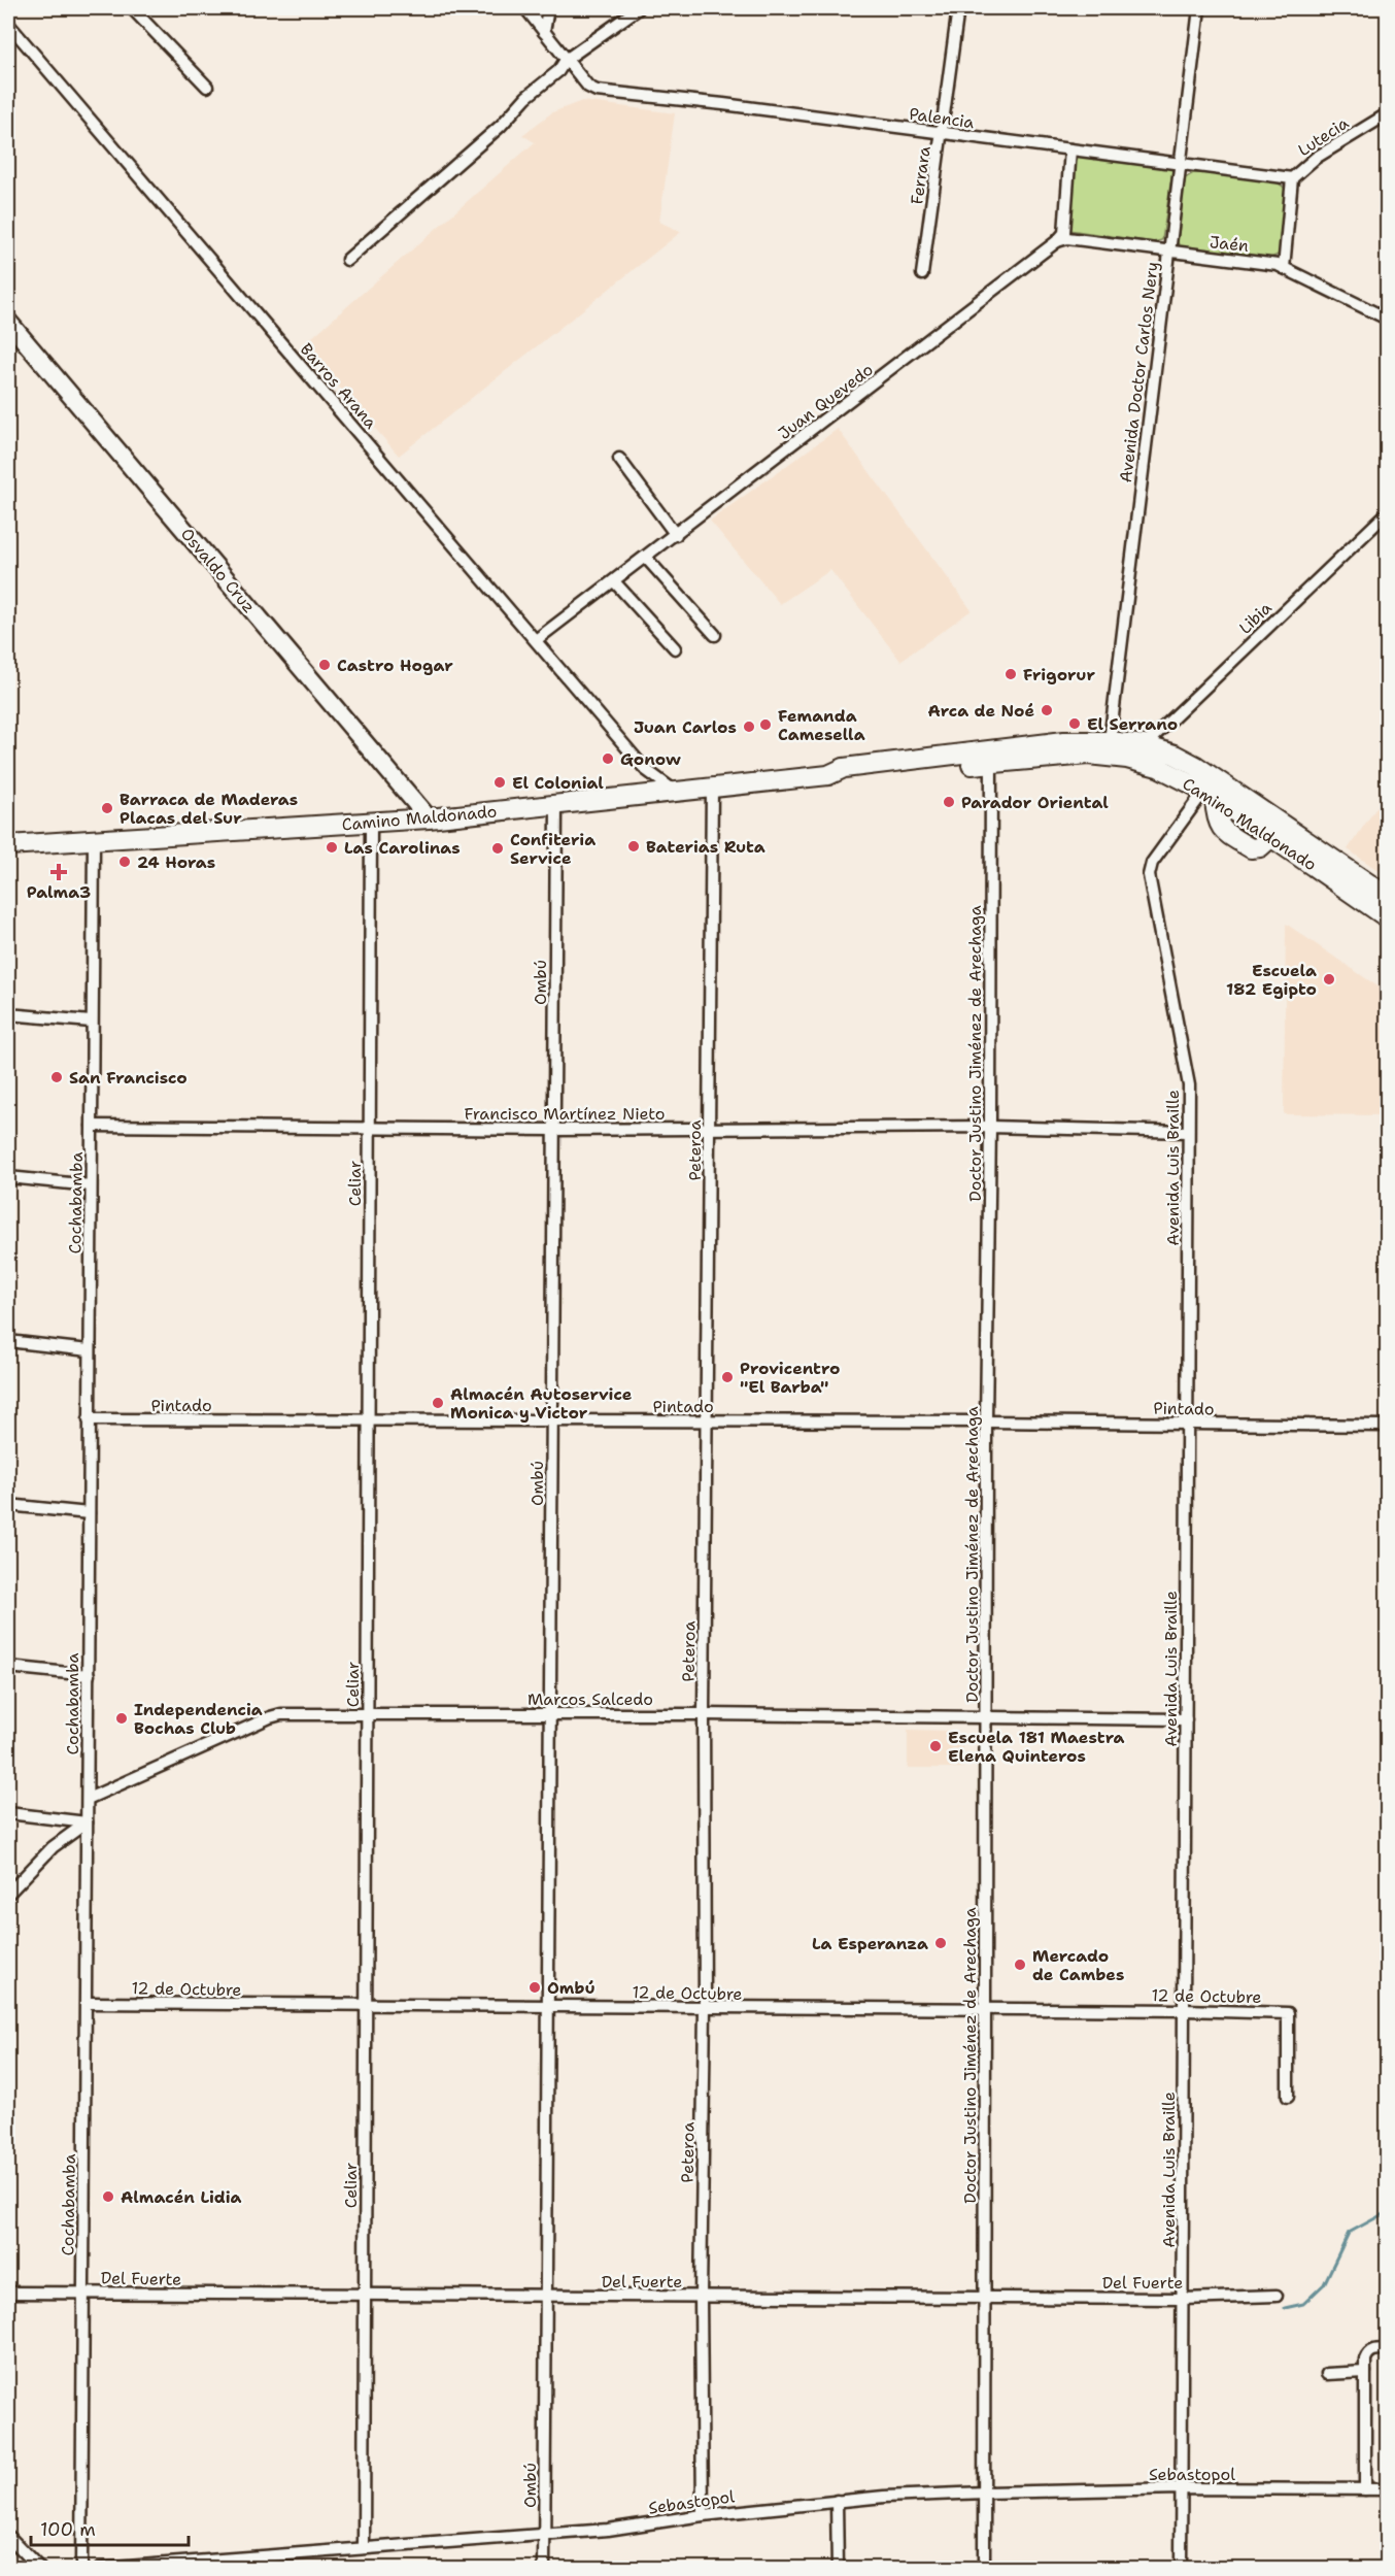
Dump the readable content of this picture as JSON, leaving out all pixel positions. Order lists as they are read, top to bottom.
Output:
{
  "streets": {
    "main road": ["Camino Maldonado"],
    "street": [
      "Palencia",
      "Lutecia",
      "Ferrara",
      "Jaén",
      "Avenida Doctor Carlos Nery",
      "Barros Arana",
      "Juan Quevedo",
      "Osvaldo Cruz",
      "Libia",
      "Ombú",
      "Doctor Justino Jiménez de Arechaga",
      "Francisco Martínez Nieto",
      "Peteroa",
      "Avenida Luis Braille",
      "Celiar",
      "Cochabamba",
      "Pintado",
      "Marcos Salcedo",
      "12 de Octubre",
      "Del Fuerte",
      "Sebastopol"
    ]
  },
  "crossings": [
    ["Palencia", "Lutecia"],
    ["Palencia", "Ferrara"],
    ["Palencia", "Avenida Doctor Carlos Nery"],
    ["Lutecia", "Jaén"],
    ["Jaén", "Avenida Doctor Carlos Nery"],
    ["Jaén", "Juan Quevedo"],
    ["Avenida Doctor Carlos Nery", "Camino Maldonado"],
    ["Barros Arana", "Juan Quevedo"],
    ["Barros Arana", "Camino Maldonado"],
    ["Osvaldo Cruz", "Camino Maldonado"],
    ["Libia", "Camino Maldonado"],
    ["Camino Maldonado", "Ombú"],
    ["Camino Maldonado", "Doctor Justino Jiménez de Arechaga"],
    ["Camino Maldonado", "Peteroa"],
    ["Camino Maldonado", "Avenida Luis Braille"],
    ["Camino Maldonado", "Celiar"],
    ["Camino Maldonado", "Cochabamba"],
    ["Ombú", "Francisco Martínez Nieto"],
    ["Ombú", "Pintado"],
    ["Ombú", "Marcos Salcedo"],
    ["Ombú", "12 de Octubre"],
    ["Ombú", "Del Fuerte"],
    ["Ombú", "Sebastopol"],
    ["Doctor Justino Jiménez de Arechaga", "Francisco Martínez Nieto"],
    ["Doctor Justino Jiménez de Arechaga", "Pintado"],
    ["Doctor Justino Jiménez de Arechaga", "Marcos Salcedo"],
    ["Doctor Justino Jiménez de Arechaga", "12 de Octubre"],
    ["Doctor Justino Jiménez de Arechaga", "Del Fuerte"],
    ["Doctor Justino Jiménez de Arechaga", "Sebastopol"],
    ["Francisco Martínez Nieto", "Peteroa"],
    ["Francisco Martínez Nieto", "Avenida Luis Braille"],
    ["Francisco Martínez Nieto", "Celiar"],
    ["Francisco Martínez Nieto", "Cochabamba"],
    ["Peteroa", "Pintado"],
    ["Peteroa", "Marcos Salcedo"],
    ["Peteroa", "12 de Octubre"],
    ["Peteroa", "Del Fuerte"],
    ["Peteroa", "Sebastopol"],
    ["Avenida Luis Braille", "Pintado"],
    ["Avenida Luis Braille", "Marcos Salcedo"],
    ["Avenida Luis Braille", "12 de Octubre"],
    ["Avenida Luis Braille", "Del Fuerte"],
    ["Avenida Luis Braille", "Sebastopol"],
    ["Celiar", "Pintado"],
    ["Celiar", "Marcos Salcedo"],
    ["Celiar", "12 de Octubre"],
    ["Celiar", "Del Fuerte"],
    ["Celiar", "Sebastopol"],
    ["Cochabamba", "Pintado"],
    ["Cochabamba", "Marcos Salcedo"],
    ["Cochabamba", "12 de Octubre"],
    ["Cochabamba", "Del Fuerte"]
  ],
  "places": {
    "other": [
      "Castro Hogar",
      "Frigorur",
      "Arca de Noé",
      "El Serrano",
      "Femanda Camesella",
      "Juan Carlos",
      "Gonow",
      "El Colonial",
      "Parador Oriental",
      "Barraca de Maderas Placas del Sur",
      "Baterias Ruta",
      "Las Carolinas",
      "Confiteria Service",
      "24 Horas",
      "Escuela 182 Egipto",
      "San Francisco",
      "Provicentro \"El Barba\"",
      "Almacén Autoservice Monica y Victor",
      "Independencia Bochas Club",
      "Escuela 181 Maestra Elena Quinteros",
      "La Esperanza",
      "Mercado de Cambes",
      "Ombú",
      "Almacén Lidia"
    ],
    "health": ["Palma3"]
  },
  "scale_bar": "100 m"
}
